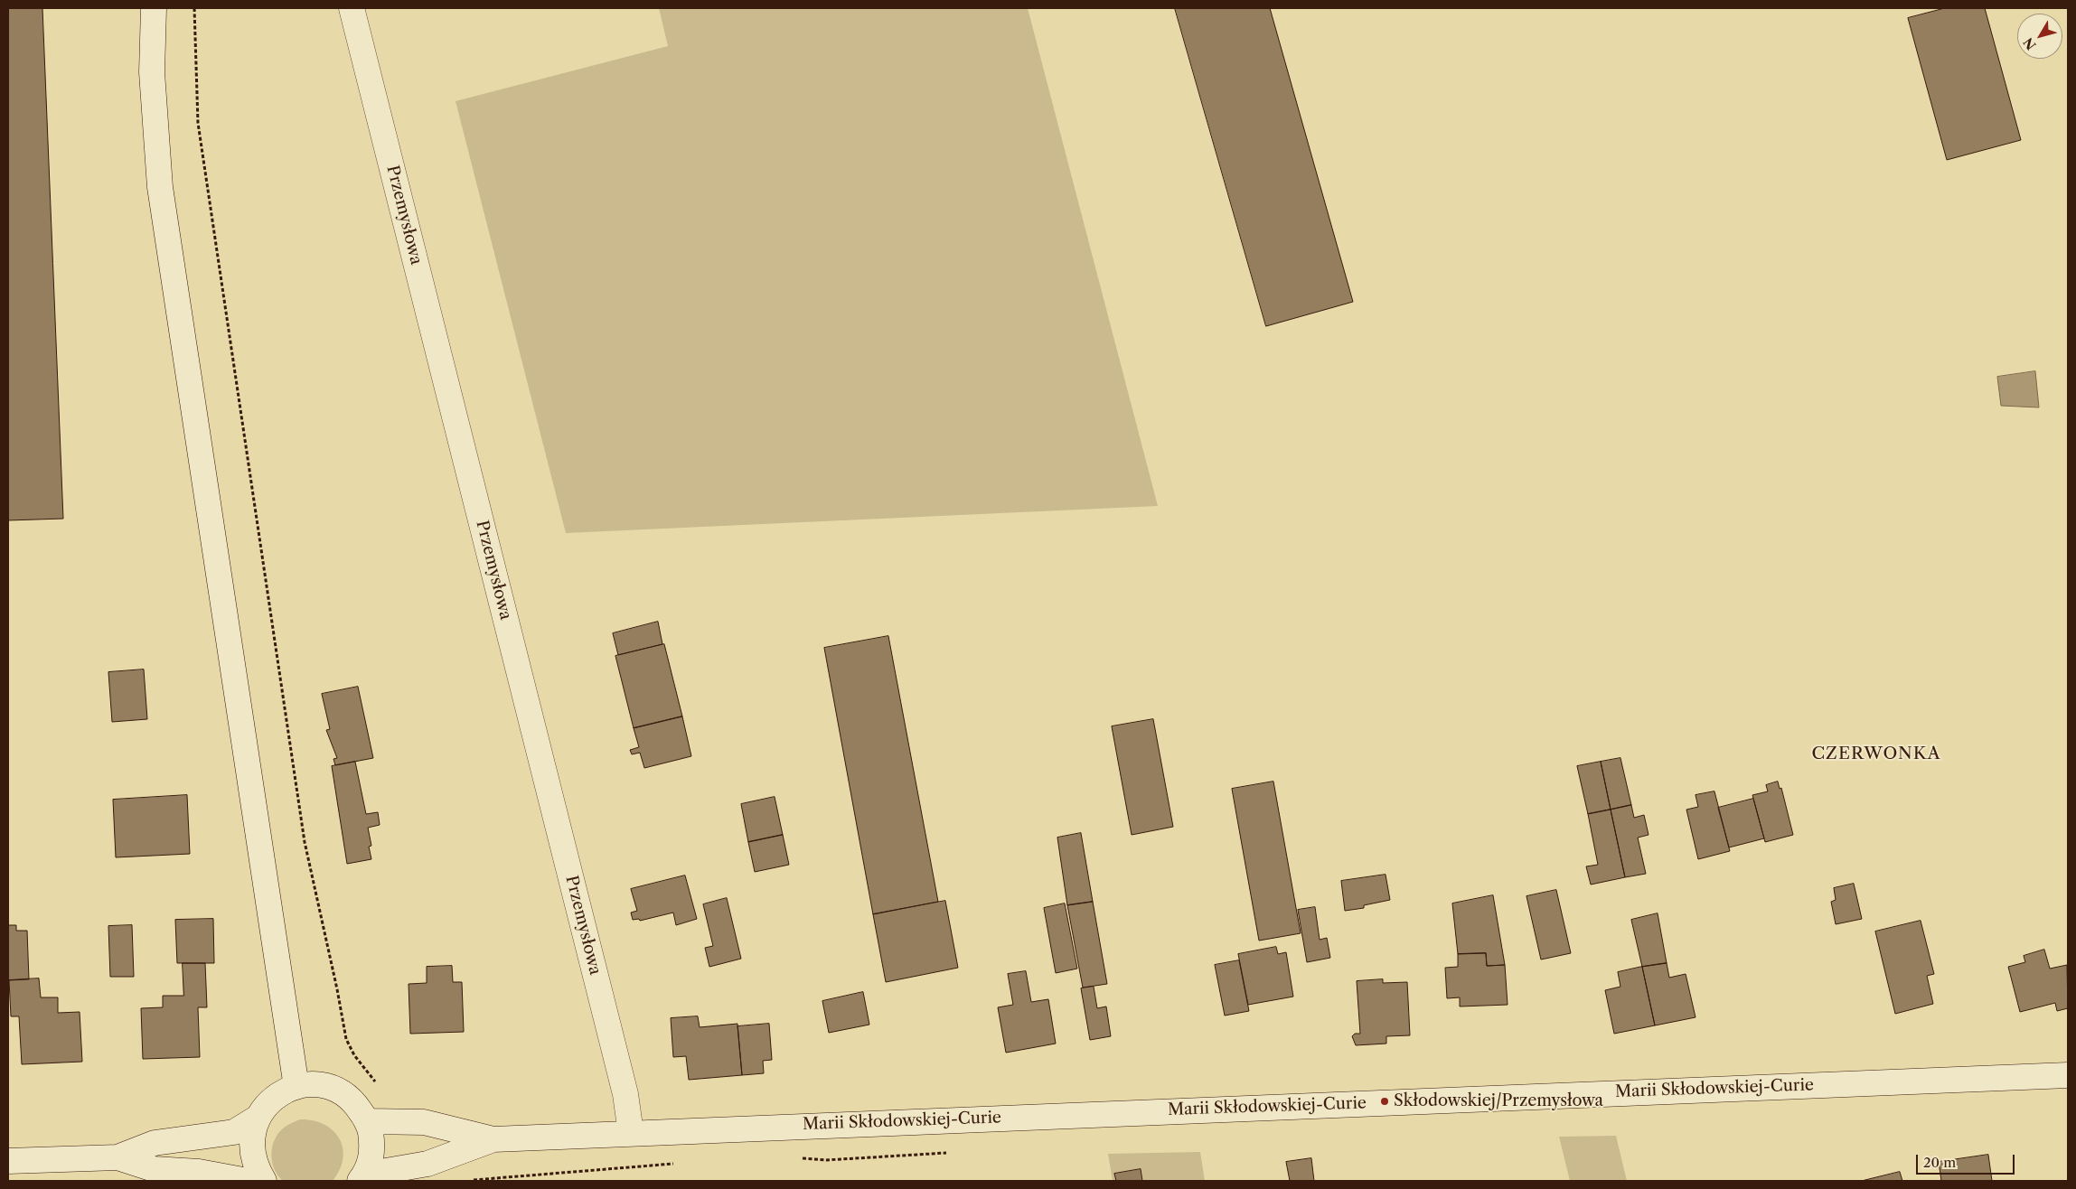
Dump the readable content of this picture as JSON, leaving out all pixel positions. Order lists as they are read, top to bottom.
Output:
{
  "streets": {
    "street": ["Przemysłowa", "Marii Skłodowskiej-Curie"]
  },
  "crossings": [
    ["Przemysłowa", "Marii Skłodowskiej-Curie"]
  ],
  "districts": ["CZERWONKA"],
  "places": ["Skłodowskiej/Przemysłowa"],
  "scale_bar": "20 m",
  "north": "bottom left"
}
